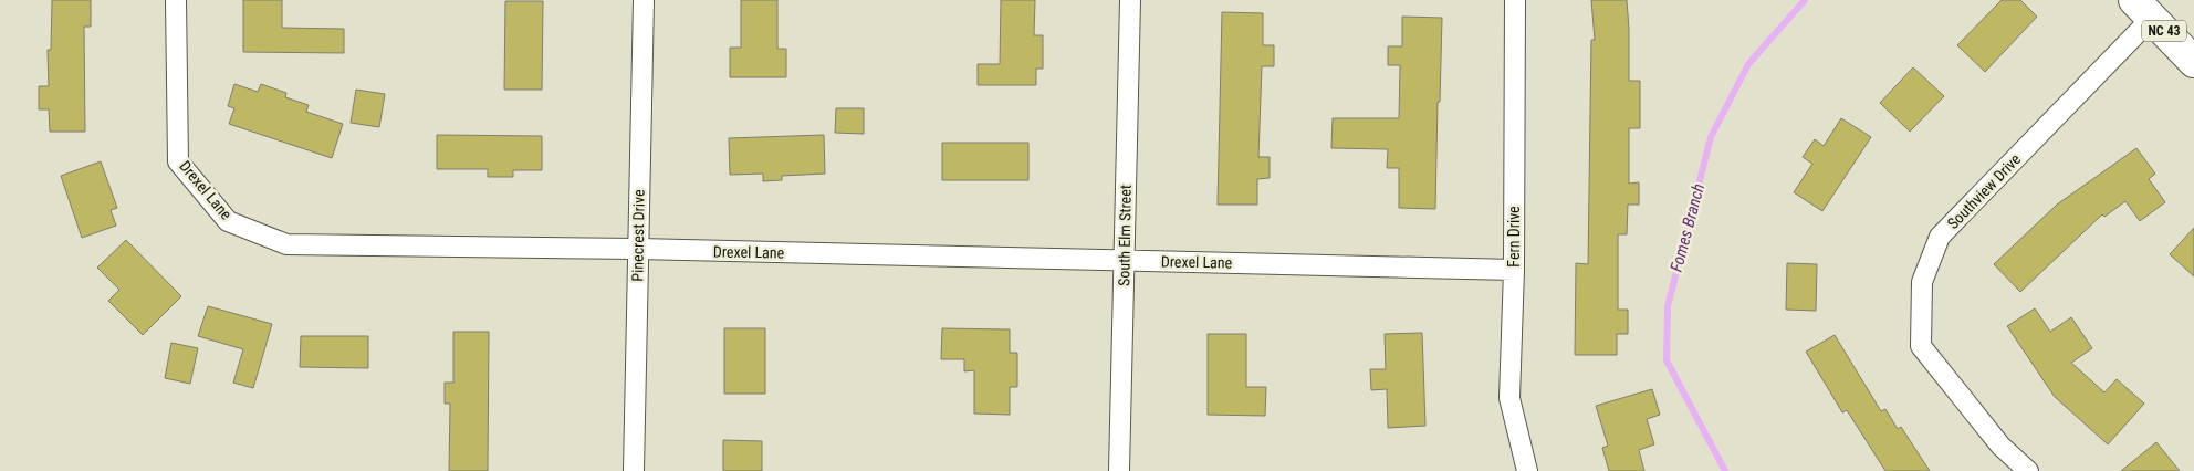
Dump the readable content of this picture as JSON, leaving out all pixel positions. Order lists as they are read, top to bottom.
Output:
{
  "streets": {
    "main road": ["NC 43"],
    "street": [
      "Drexel Lane",
      "Southview Drive",
      "Pinecrest Drive",
      "South Elm Street",
      "Fern Drive"
    ]
  },
  "crossings": [
    ["NC 43", "Southview Drive"],
    ["Drexel Lane", "Pinecrest Drive"],
    ["Drexel Lane", "South Elm Street"],
    ["Drexel Lane", "Fern Drive"]
  ],
  "water": ["Fomes Branch"]
}
